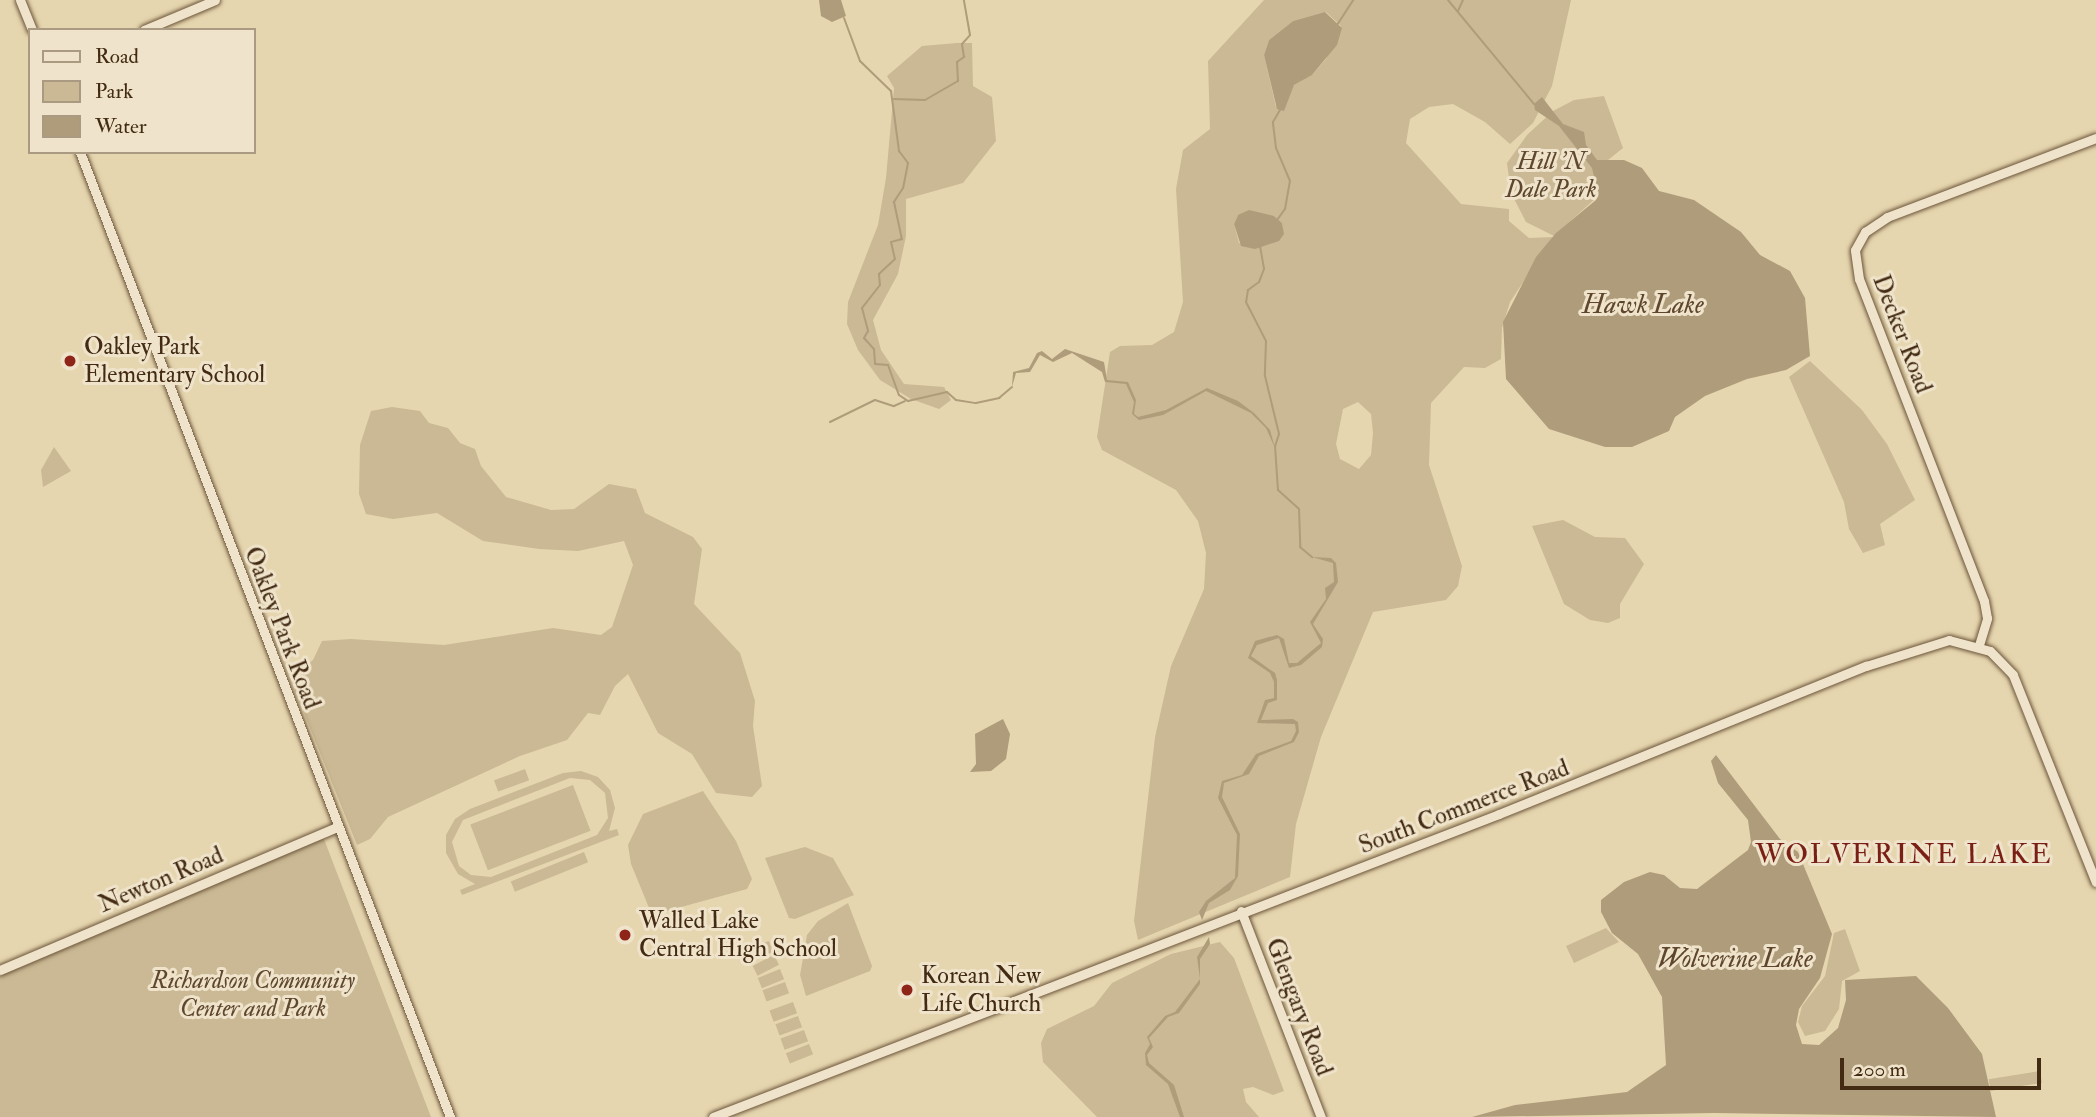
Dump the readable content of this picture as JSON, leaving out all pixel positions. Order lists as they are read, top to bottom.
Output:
{
  "streets": {
    "street": [
      "Decker Road",
      "Oakley Park Road",
      "South Commerce Road",
      "Newton Road",
      "Glengary Road"
    ]
  },
  "crossings": [
    ["Decker Road", "South Commerce Road"],
    ["Oakley Park Road", "Newton Road"],
    ["South Commerce Road", "Glengary Road"]
  ],
  "districts": ["WOLVERINE LAKE"],
  "water": ["Hawk Lake", "Wolverine Lake"],
  "parks": ["Hill 'N Dale Park", "Richardson Community Center and Park"],
  "places": ["Oakley Park Elementary School", "Walled Lake Central High School", "Korean New Life Church"],
  "legend": ["Road", "Park", "Water"],
  "scale_bar": "200 m"
}
